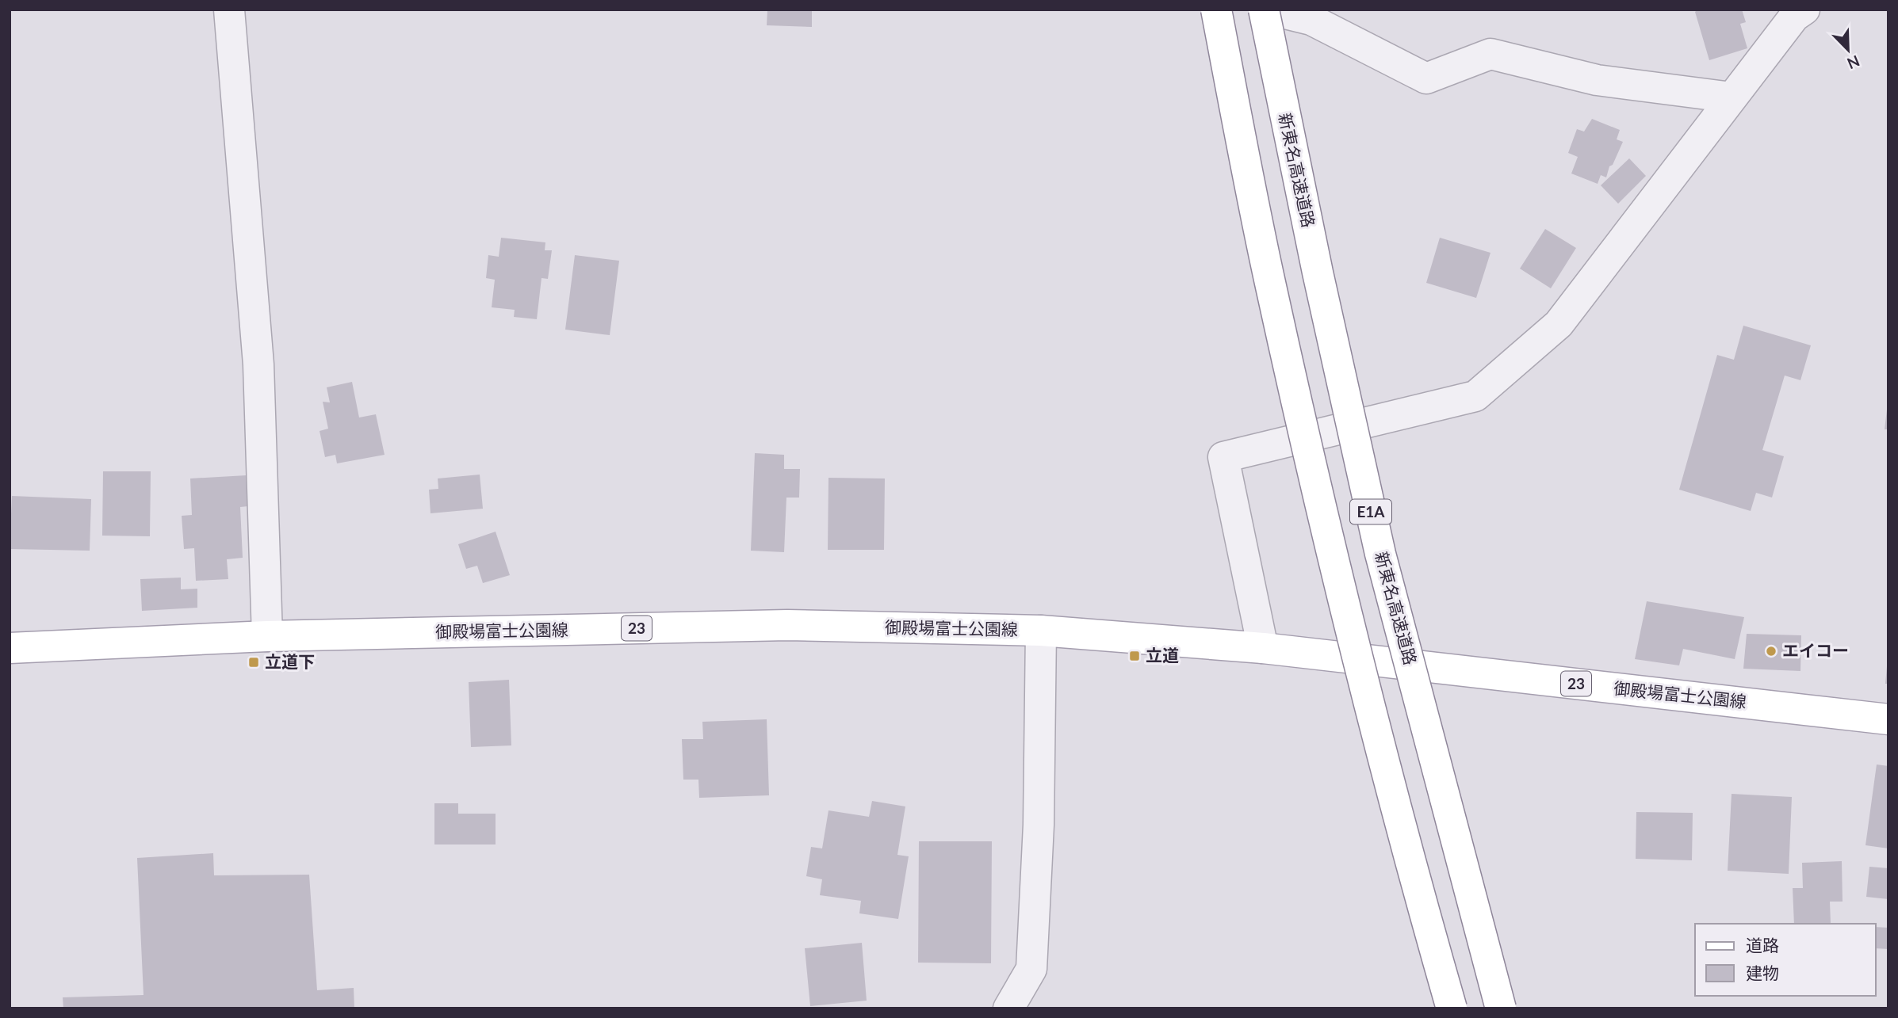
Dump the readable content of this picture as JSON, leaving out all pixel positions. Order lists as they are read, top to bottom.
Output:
{
  "streets": {
    "main road": [
      "新東名高速道路",
      "E1A",
      "23",
      "御殿場富士公園線"
    ]
  },
  "places": {
    "other": ["エイコー"],
    "transit": ["立道", "立道下"]
  },
  "legend": ["道路", "建物"],
  "north": "bottom right"
}
